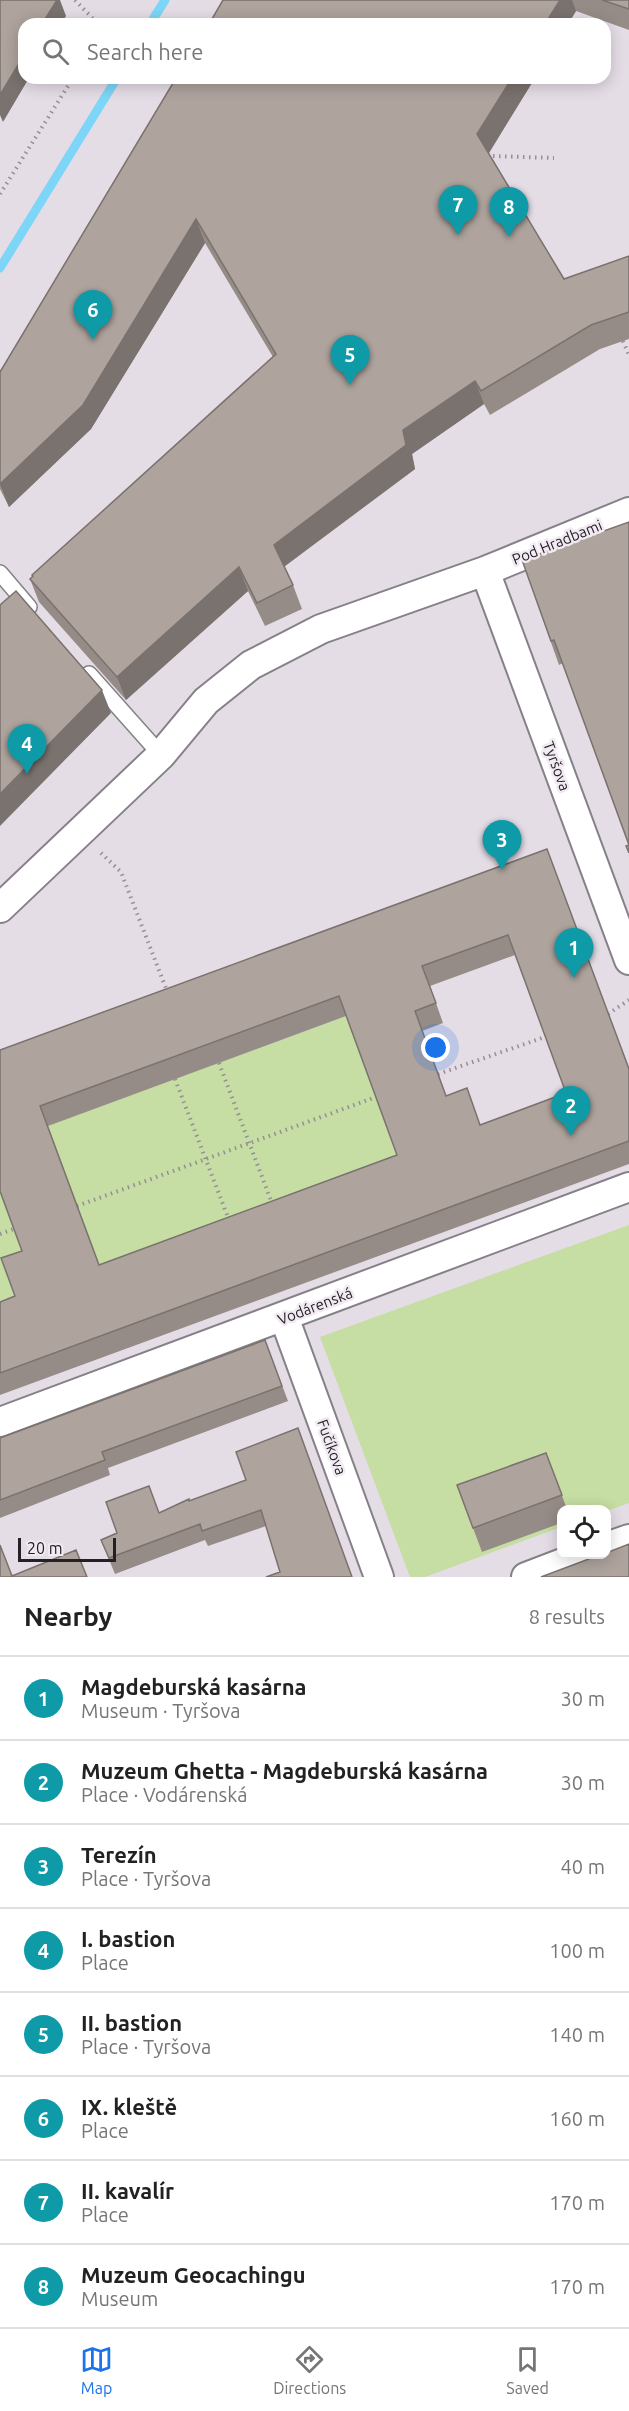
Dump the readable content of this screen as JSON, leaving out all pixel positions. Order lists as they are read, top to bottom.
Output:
{
  "streets": {
    "street": [
      "Pod Hradbami",
      "Tyršova",
      "Vodárenská",
      "Fučíkova"
    ]
  },
  "crossings": [
    ["Pod Hradbami", "Tyršova"],
    ["Vodárenská", "Fučíkova"]
  ],
  "scale_bar": "20 m",
  "page": {
    "search": "Search here",
    "pins": [
      "7",
      "8",
      "6",
      "5",
      "4",
      "3",
      "1",
      "2"
    ],
    "scale": "20 m",
    "heading": ["Nearby", "8 results"],
    "list": [
      {
        "mark": "1",
        "name": "Magdeburská kasárna",
        "note": "Museum · Tyršova",
        "value": "30 m"
      },
      {
        "mark": "2",
        "name": "Muzeum Ghetta - Magdeburská kasárna",
        "note": "Place · Vodárenská",
        "value": "30 m"
      },
      {
        "mark": "3",
        "name": "Terezín",
        "note": "Place · Tyršova",
        "value": "40 m"
      },
      {
        "mark": "4",
        "name": "I. bastion",
        "note": "Place",
        "value": "100 m"
      },
      {
        "mark": "5",
        "name": "II. bastion",
        "note": "Place · Tyršova",
        "value": "140 m"
      },
      {
        "mark": "6",
        "name": "IX. kleště",
        "note": "Place",
        "value": "160 m"
      },
      {
        "mark": "7",
        "name": "II. kavalír",
        "note": "Place",
        "value": "170 m"
      },
      {
        "mark": "8",
        "name": "Muzeum Geocachingu",
        "note": "Museum",
        "value": "170 m"
      }
    ],
    "nav": ["Map", "Directions", "Saved"]
  }
}
